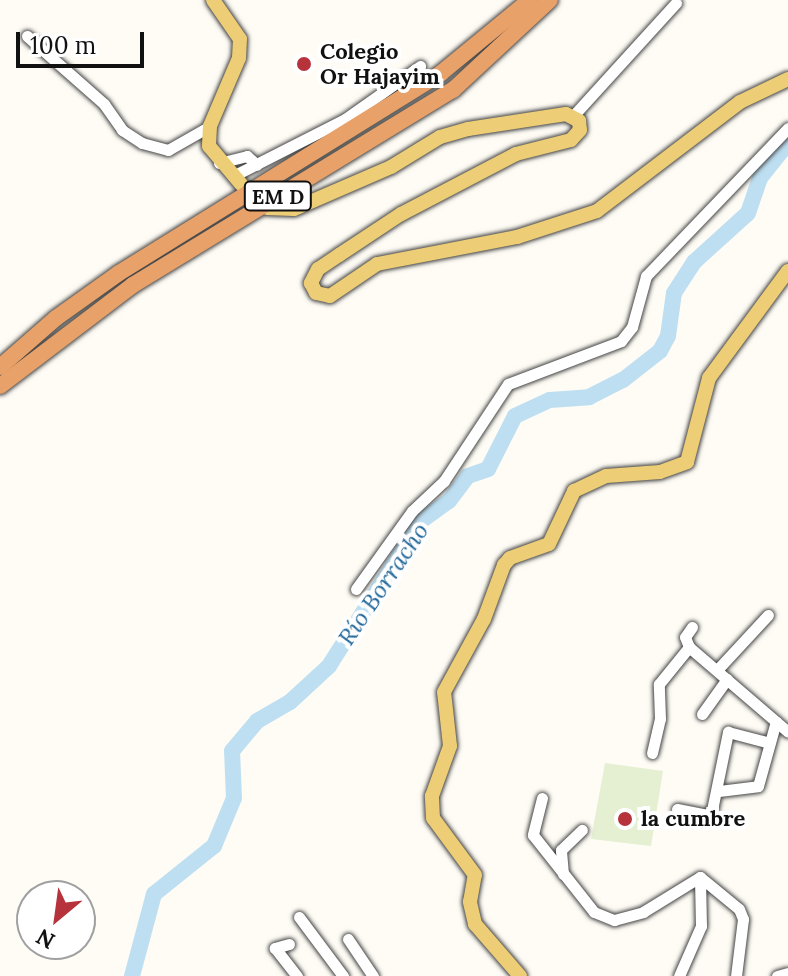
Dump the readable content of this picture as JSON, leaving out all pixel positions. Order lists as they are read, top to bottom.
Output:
{
  "streets": {
    "highway": ["EM D"]
  },
  "water": ["Río Borracho"],
  "places": ["Colegio Or Hajayim", "la cumbre"],
  "scale_bar": "100 m",
  "north": "bottom left"
}
